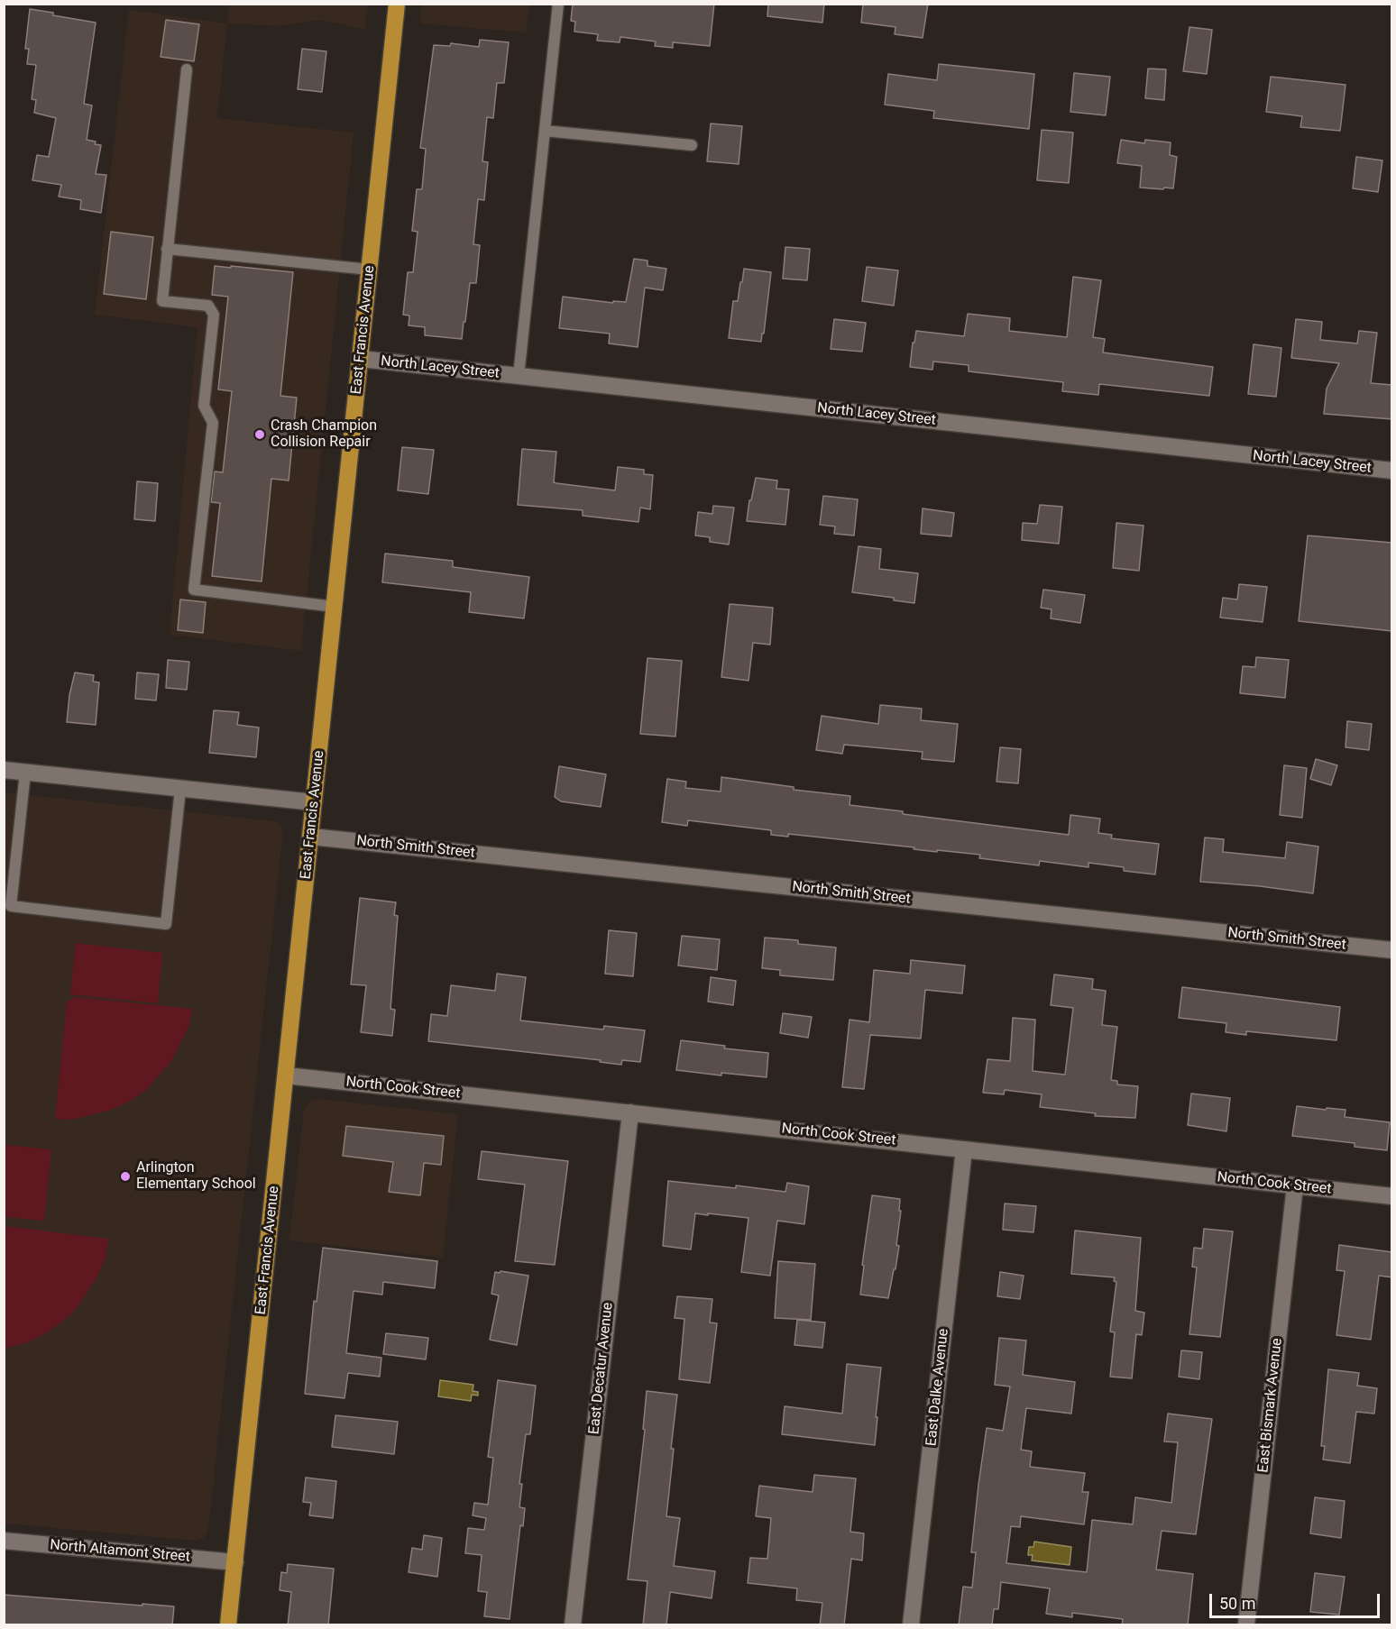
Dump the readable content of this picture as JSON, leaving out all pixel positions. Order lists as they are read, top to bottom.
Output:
{
  "streets": {
    "main road": ["East Francis Avenue"],
    "street": [
      "North Lacey Street",
      "North Smith Street",
      "North Cook Street",
      "East Decatur Avenue",
      "East Dalke Avenue",
      "East Bismark Avenue",
      "North Altamont Street"
    ]
  },
  "crossings": [
    ["East Francis Avenue", "North Lacey Street"],
    ["East Francis Avenue", "North Smith Street"],
    ["East Francis Avenue", "North Cook Street"],
    ["East Francis Avenue", "North Altamont Street"],
    ["North Cook Street", "East Decatur Avenue"],
    ["North Cook Street", "East Dalke Avenue"],
    ["North Cook Street", "East Bismark Avenue"]
  ],
  "places": ["Crash Champion Collision Repair", "Arlington Elementary School"],
  "scale_bar": "50 m"
}
